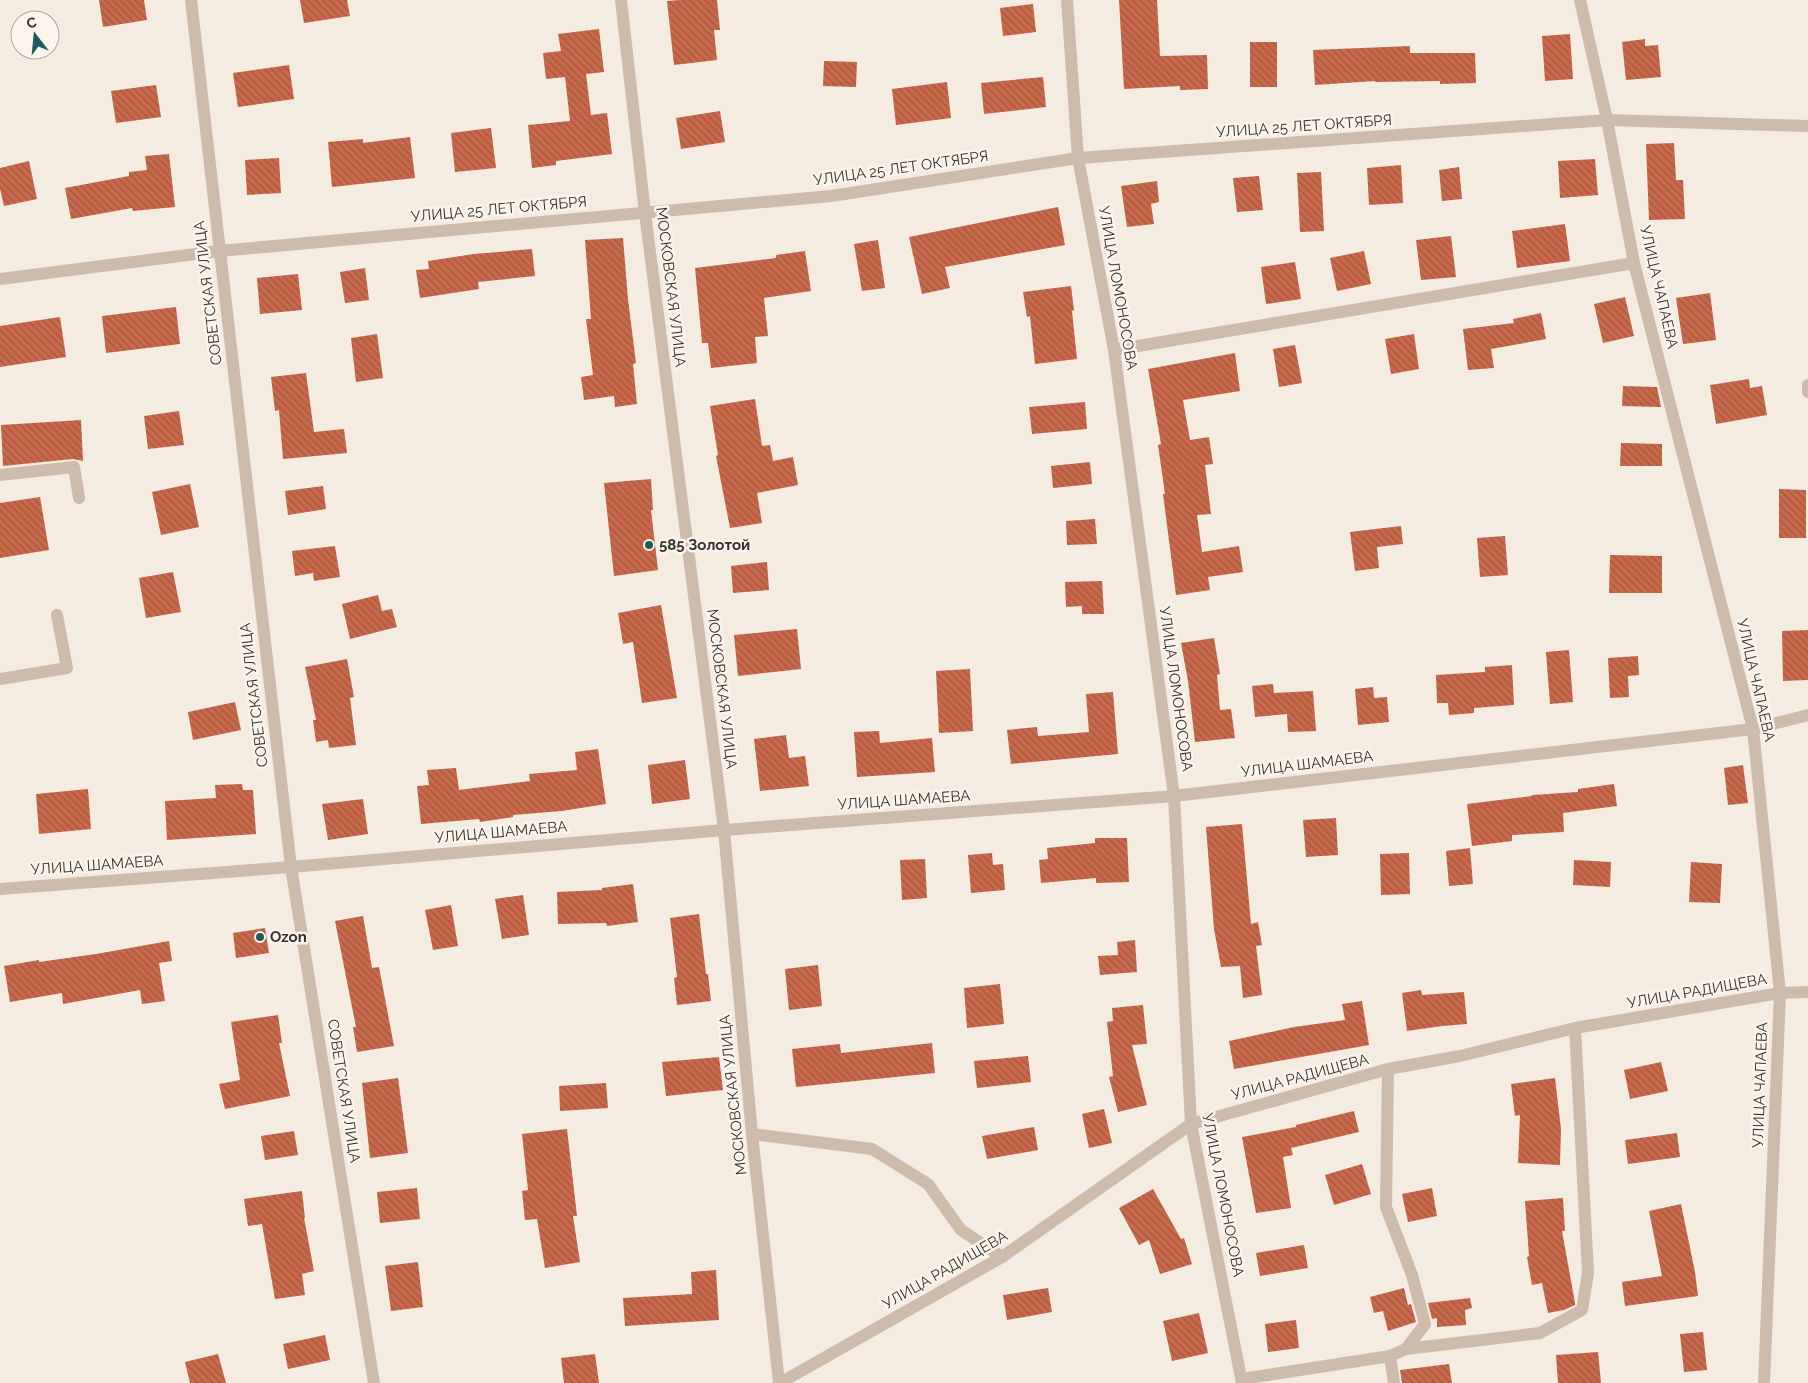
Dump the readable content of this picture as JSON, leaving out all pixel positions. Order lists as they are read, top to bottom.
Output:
{
  "streets": {
    "street": [
      "УЛИЦА 25 ЛЕТ ОКТЯБРЯ",
      "МОСКОВСКАЯ УЛИЦА",
      "УЛИЦА ЧАПАЕВА",
      "УЛИЦА ЛОМОНОСОВА",
      "СОВЕТСКАЯ УЛИЦА",
      "УЛИЦА ШАМАЕВА",
      "УЛИЦА РАДИЩЕВА"
    ]
  },
  "crossings": [
    ["УЛИЦА 25 ЛЕТ ОКТЯБРЯ", "МОСКОВСКАЯ УЛИЦА"],
    ["УЛИЦА 25 ЛЕТ ОКТЯБРЯ", "УЛИЦА ЧАПАЕВА"],
    ["УЛИЦА 25 ЛЕТ ОКТЯБРЯ", "УЛИЦА ЛОМОНОСОВА"],
    ["УЛИЦА 25 ЛЕТ ОКТЯБРЯ", "СОВЕТСКАЯ УЛИЦА"],
    ["МОСКОВСКАЯ УЛИЦА", "УЛИЦА ШАМАЕВА"],
    ["МОСКОВСКАЯ УЛИЦА", "УЛИЦА РАДИЩЕВА"],
    ["УЛИЦА ЧАПАЕВА", "УЛИЦА ШАМАЕВА"],
    ["УЛИЦА ЧАПАЕВА", "УЛИЦА РАДИЩЕВА"],
    ["УЛИЦА ЛОМОНОСОВА", "УЛИЦА ШАМАЕВА"],
    ["УЛИЦА ЛОМОНОСОВА", "УЛИЦА РАДИЩЕВА"],
    ["СОВЕТСКАЯ УЛИЦА", "УЛИЦА ШАМАЕВА"]
  ],
  "places": ["585 Золотой", "Ozon"],
  "north": "top"
}
